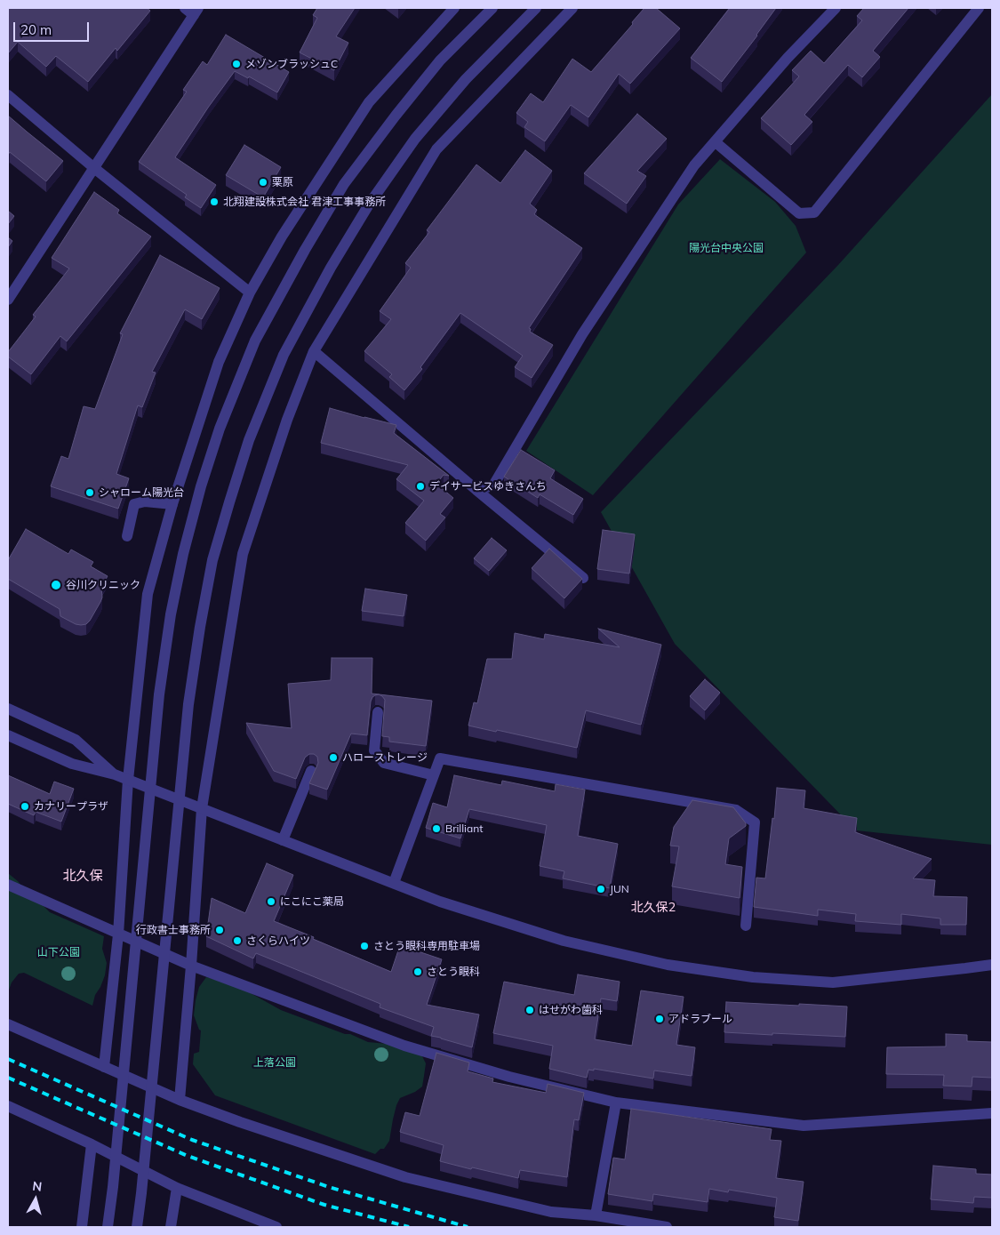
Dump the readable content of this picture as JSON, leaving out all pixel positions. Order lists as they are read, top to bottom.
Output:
{
  "districts": ["北久保", "北久保2"],
  "parks": ["陽光台中央公園", "山下公園", "上落公園"],
  "places": [
    "メゾンブラッシュC",
    "栗原",
    "北翔建設株式会社 君津工事事務所",
    "デイサービスゆきさんち",
    "シャローム陽光台",
    "谷川クリニック",
    "ハローストレージ",
    "カナリープラザ",
    "Brilliant",
    "JUN",
    "にこにこ薬局",
    "行政書士事務所",
    "さくらハイツ",
    "さとう眼科専用駐車場",
    "さとう眼科",
    "はせがわ歯科",
    "アドラブール"
  ],
  "scale_bar": "20 m",
  "north": "top"
}
